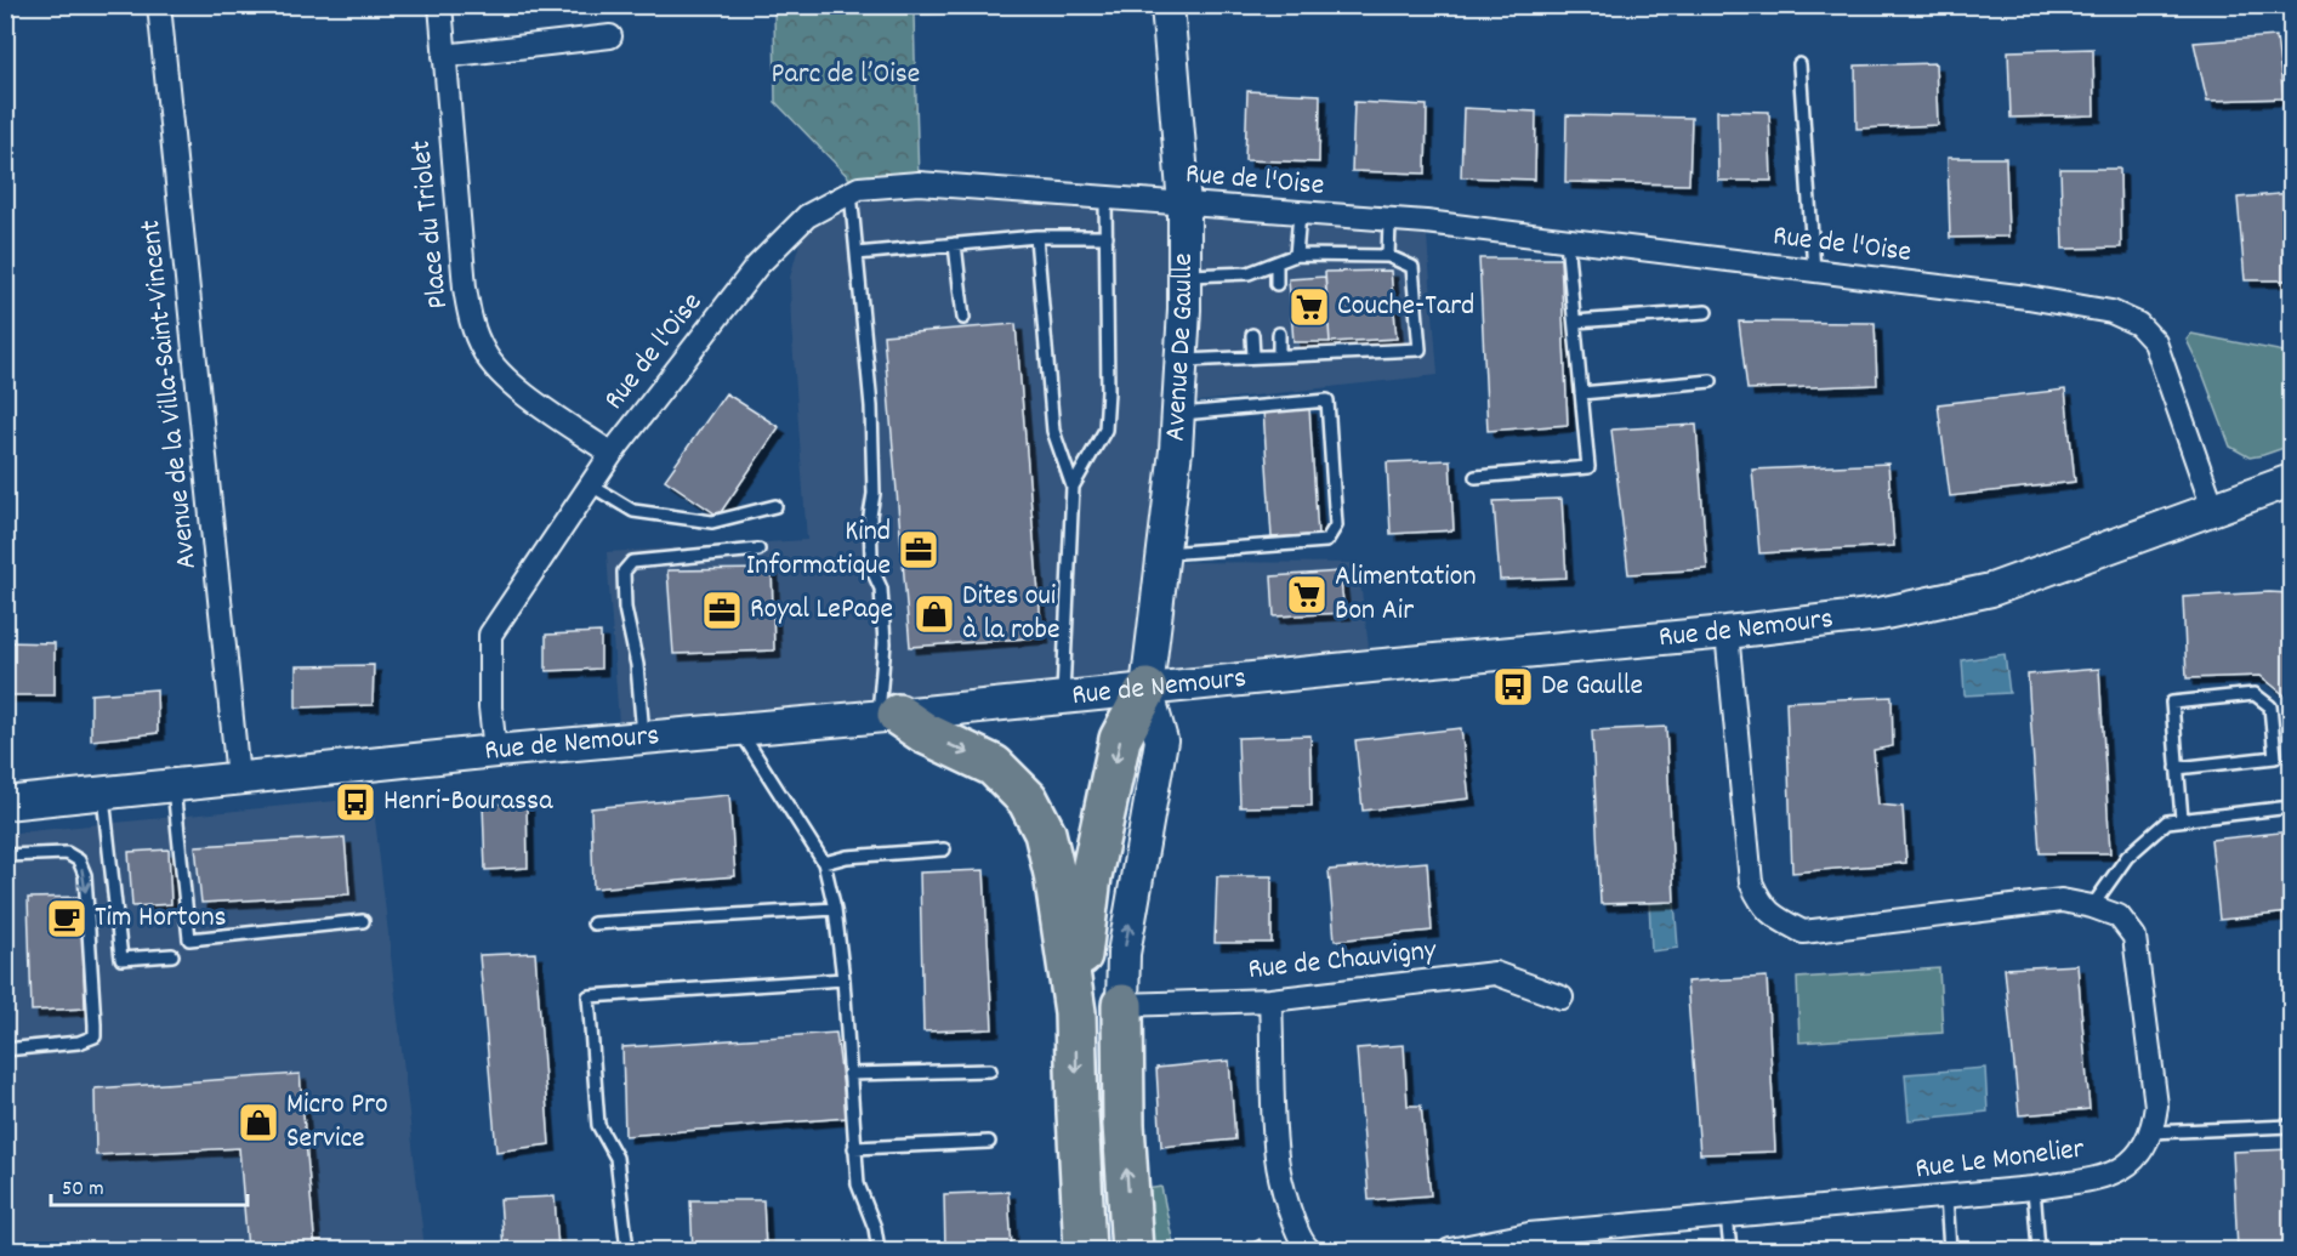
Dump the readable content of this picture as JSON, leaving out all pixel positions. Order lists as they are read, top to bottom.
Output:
{
  "streets": {
    "street": [
      "Rue de l'Oise",
      "Place du Triolet",
      "Avenue De Gaulle",
      "Avenue de la Villa-Saint-Vincent",
      "Rue de Nemours",
      "Rue de Chauvigny",
      "Rue Le Monelier"
    ]
  },
  "crossings": [
    ["Rue de l'Oise", "Place du Triolet"],
    ["Rue de l'Oise", "Avenue De Gaulle"],
    ["Rue de l'Oise", "Rue de Nemours"],
    ["Avenue De Gaulle", "Rue de Nemours"],
    ["Avenue de la Villa-Saint-Vincent", "Rue de Nemours"],
    ["Rue de Nemours", "Rue Le Monelier"]
  ],
  "parks": ["Parc de l’Oise"],
  "places": {
    "supermarket": ["Couche-Tard", "Alimentation Bon Air"],
    "office": ["Kind Informatique", "Royal LePage"],
    "shop": ["Dites oui à la robe", "Micro Pro Service"],
    "bus stop": ["De Gaulle", "Henri-Bourassa"],
    "cafe": ["Tim Hortons"]
  },
  "scale_bar": "50 m"
}
